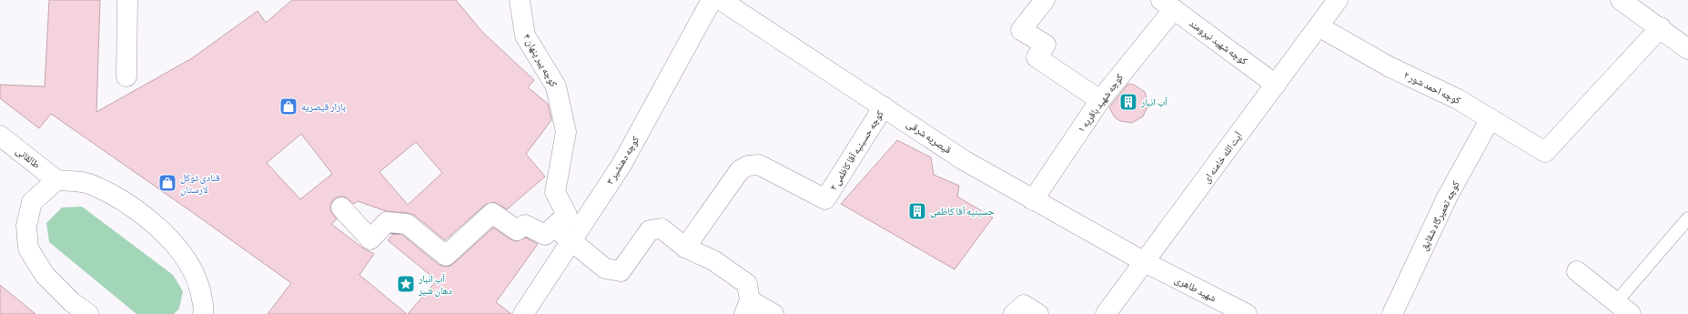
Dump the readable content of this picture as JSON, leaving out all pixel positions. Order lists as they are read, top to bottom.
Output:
{
  "streets": {
    "street": [
      "کوچه شهید نیرومند",
      "کوچه پیر پنهان ۴",
      "کوچه احمد شور ۲",
      "کوچه شهید باقریه ۱",
      "قیصریه شرقی",
      "کوچه حسینیه آقا کاظمی ۲",
      "طالقانی",
      "آیت الله خامنه ای",
      "کوچه دهنشیر ۳",
      "کوچه تعمیرگاه شقایق",
      "شهید طاهری"
    ]
  },
  "crossings": [
    ["کوچه شهید نیرومند", "کوچه شهید باقریه ۱"],
    ["کوچه شهید نیرومند", "آیت الله خامنه ای"],
    ["کوچه احمد شور ۲", "آیت الله خامنه ای"],
    ["کوچه احمد شور ۲", "کوچه تعمیرگاه شقایق"],
    ["کوچه شهید باقریه ۱", "قیصریه شرقی"],
    ["قیصریه شرقی", "کوچه حسینیه آقا کاظمی ۲"],
    ["قیصریه شرقی", "آیت الله خامنه ای"],
    ["قیصریه شرقی", "شهید طاهری"],
    ["آیت الله خامنه ای", "شهید طاهری"]
  ],
  "places": {
    "building": ["آب انبار", "حسینیه آقا کاظمی"],
    "shop": ["بازار قیصریه", "قنادی توکل لارستان"],
    "place": ["آب انبار دهان شیر"]
  }
}
